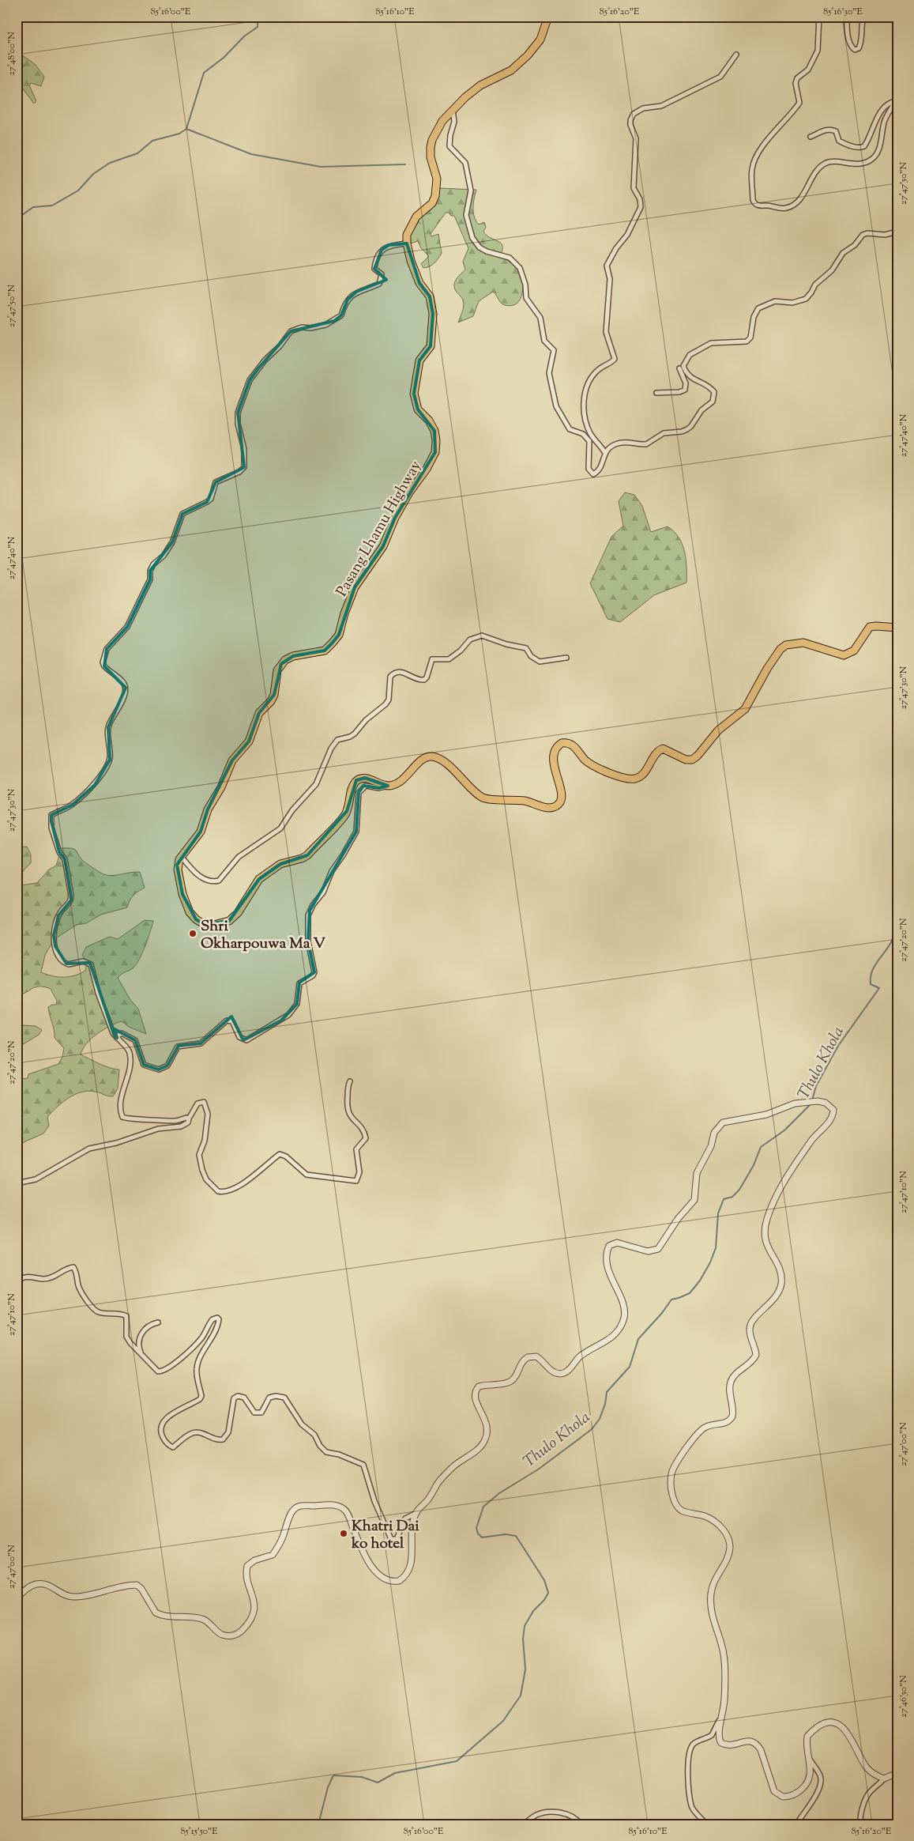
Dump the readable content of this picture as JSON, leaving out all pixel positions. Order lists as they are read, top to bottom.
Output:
{
  "streets": {
    "main road": ["Pasang Lhamu Highway"]
  },
  "water": ["Thulo Khola"],
  "places": ["Shri Okharpouwa Ma V", "Khatri Dai ko hotel"],
  "coordinates": [
    "85°16'00\"E",
    "85°16'10\"E",
    "85°16'20\"E",
    "85°16'30\"E",
    "27°48'00\"N",
    "27°47'50\"N",
    "27°47'40\"N",
    "27°47'30\"N",
    "27°47'20\"N",
    "27°47'10\"N",
    "27°47'00\"N",
    "27°46'50\"N",
    "85°15'50\"E"
  ]
}
